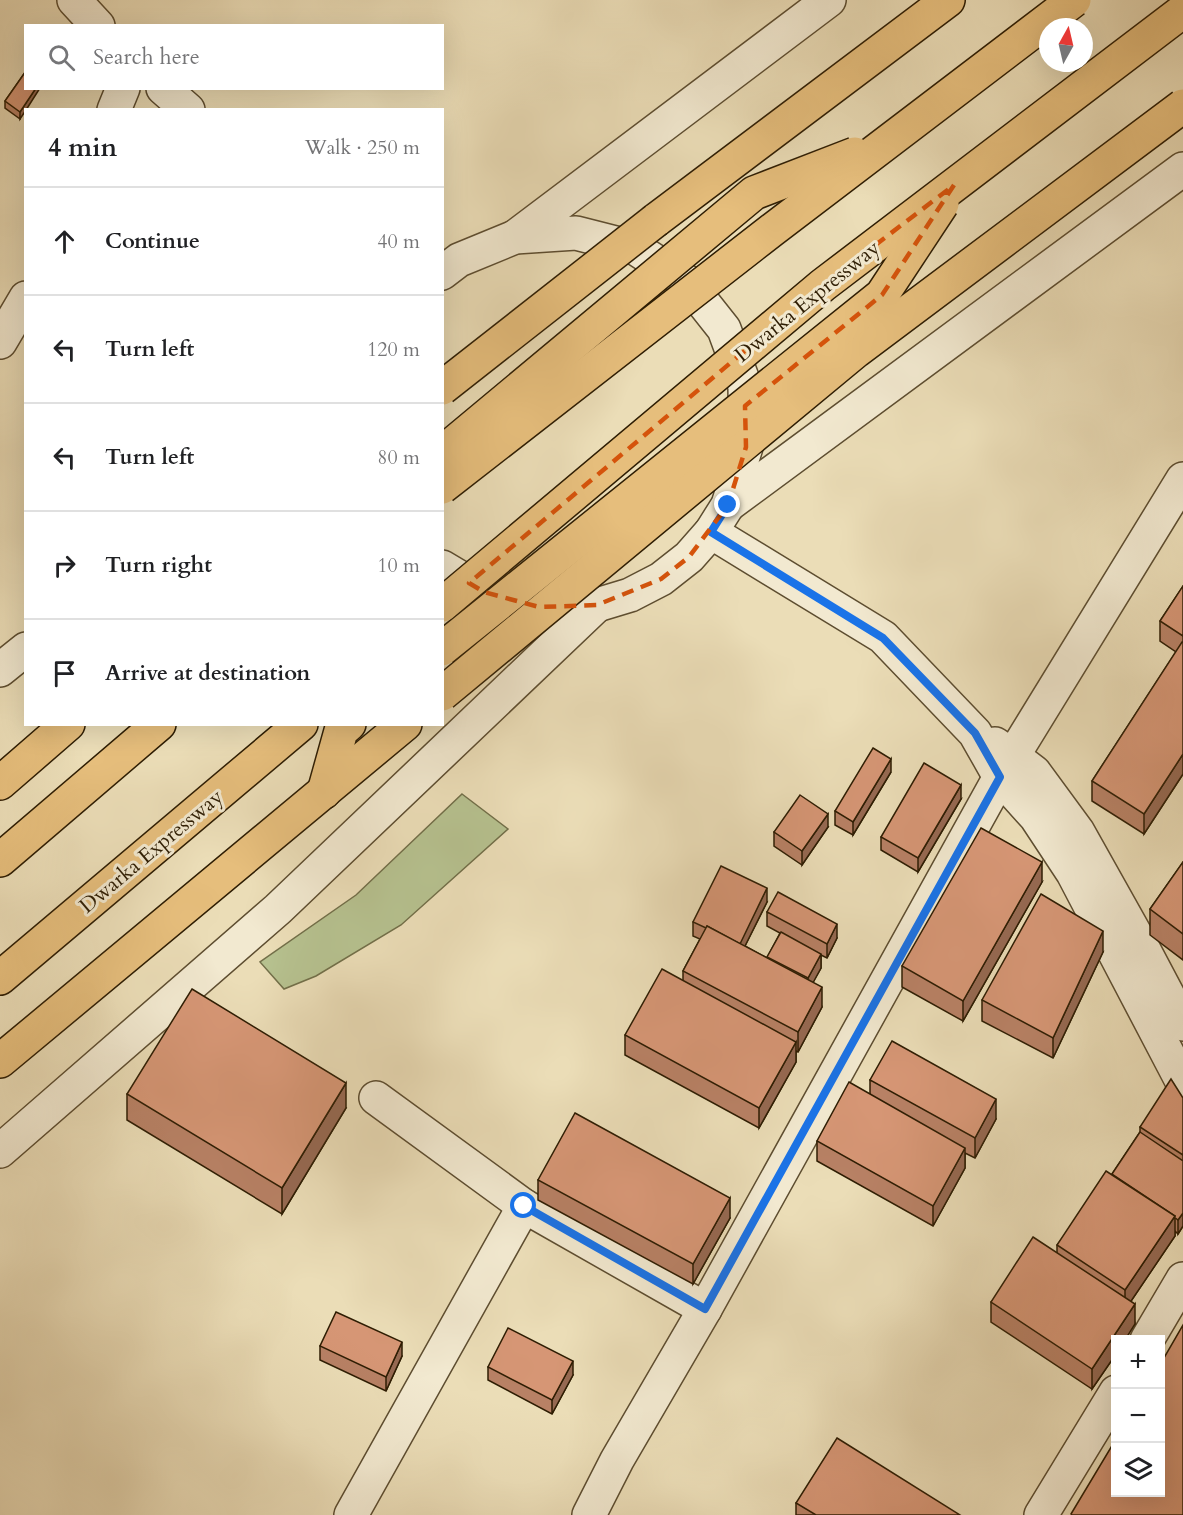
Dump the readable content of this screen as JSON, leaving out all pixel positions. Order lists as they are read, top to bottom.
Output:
{
  "streets": {
    "main road": ["Dwarka Expressway"]
  },
  "north": "top",
  "page": {
    "search": "Search here",
    "heading": ["4 min", "Walk · 250 m"],
    "list": [
      ["Continue", "40 m"],
      ["Turn left", "120 m"],
      ["Turn left", "80 m"],
      ["Turn right", "10 m"],
      "Arrive at destination"
    ],
    "map_buttons": ["+", "−"]
  }
}
